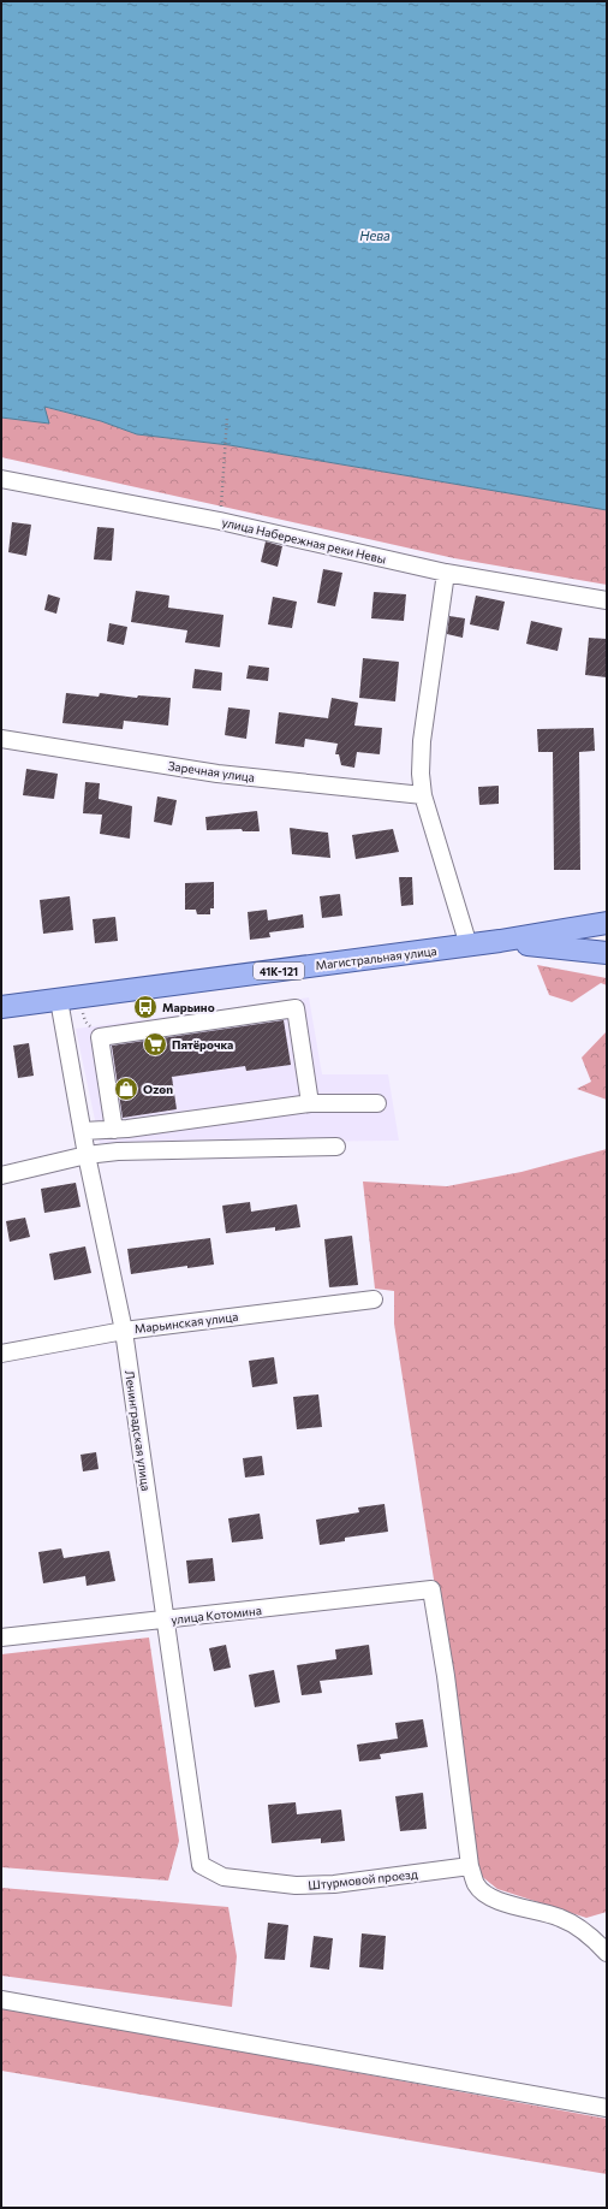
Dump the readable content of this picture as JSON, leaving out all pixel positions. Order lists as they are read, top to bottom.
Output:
{
  "streets": {
    "main road": ["Магистральная улица", "41К-121"],
    "street": [
      "улица Набережная реки Невы",
      "Заречная улица",
      "Марьинская улица",
      "Ленинградская улица",
      "улица Котомина",
      "Штурмовой проезд"
    ]
  },
  "crossings": [
    ["Магистральная улица", "Ленинградская улица"],
    ["Марьинская улица", "Ленинградская улица"],
    ["Ленинградская улица", "улица Котомина"],
    ["Ленинградская улица", "Штурмовой проезд"],
    ["улица Котомина", "Штурмовой проезд"]
  ],
  "water": ["Нева"],
  "places": {
    "bus stop": ["Марьино"],
    "supermarket": ["Пятёрочка"],
    "shop": ["Ozon"]
  }
}
